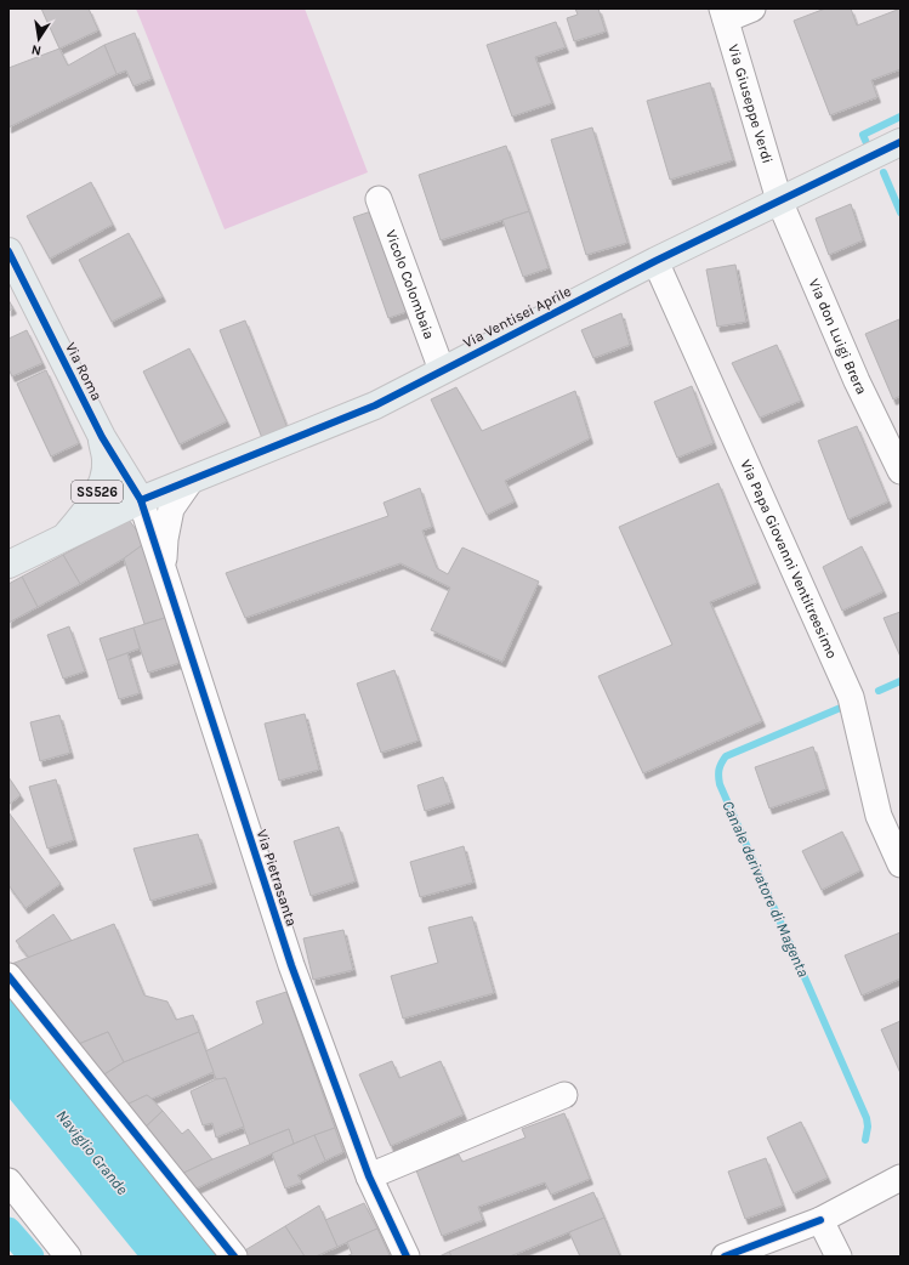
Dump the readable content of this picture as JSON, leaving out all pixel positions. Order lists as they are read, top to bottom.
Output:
{
  "streets": {
    "main road": ["Via Ventisei Aprile", "Via Roma", "SS526"],
    "street": [
      "Via Giuseppe Verdi",
      "Vicolo Colombaia",
      "Via don Luigi Brera",
      "Via Papa Giovanni Ventitreesimo",
      "Via Pietrasanta"
    ]
  },
  "crossings": [
    ["Via Giuseppe Verdi", "Via Ventisei Aprile"],
    ["Via Giuseppe Verdi", "Via don Luigi Brera"],
    ["Vicolo Colombaia", "Via Ventisei Aprile"],
    ["Via Ventisei Aprile", "Via don Luigi Brera"],
    ["Via Ventisei Aprile", "Via Roma"],
    ["Via Ventisei Aprile", "Via Papa Giovanni Ventitreesimo"],
    ["Via Ventisei Aprile", "Via Pietrasanta"],
    ["Via Roma", "Via Pietrasanta"]
  ],
  "water": ["Canale derivatore di Magenta", "Naviglio Grande"],
  "north": "bottom"
}
